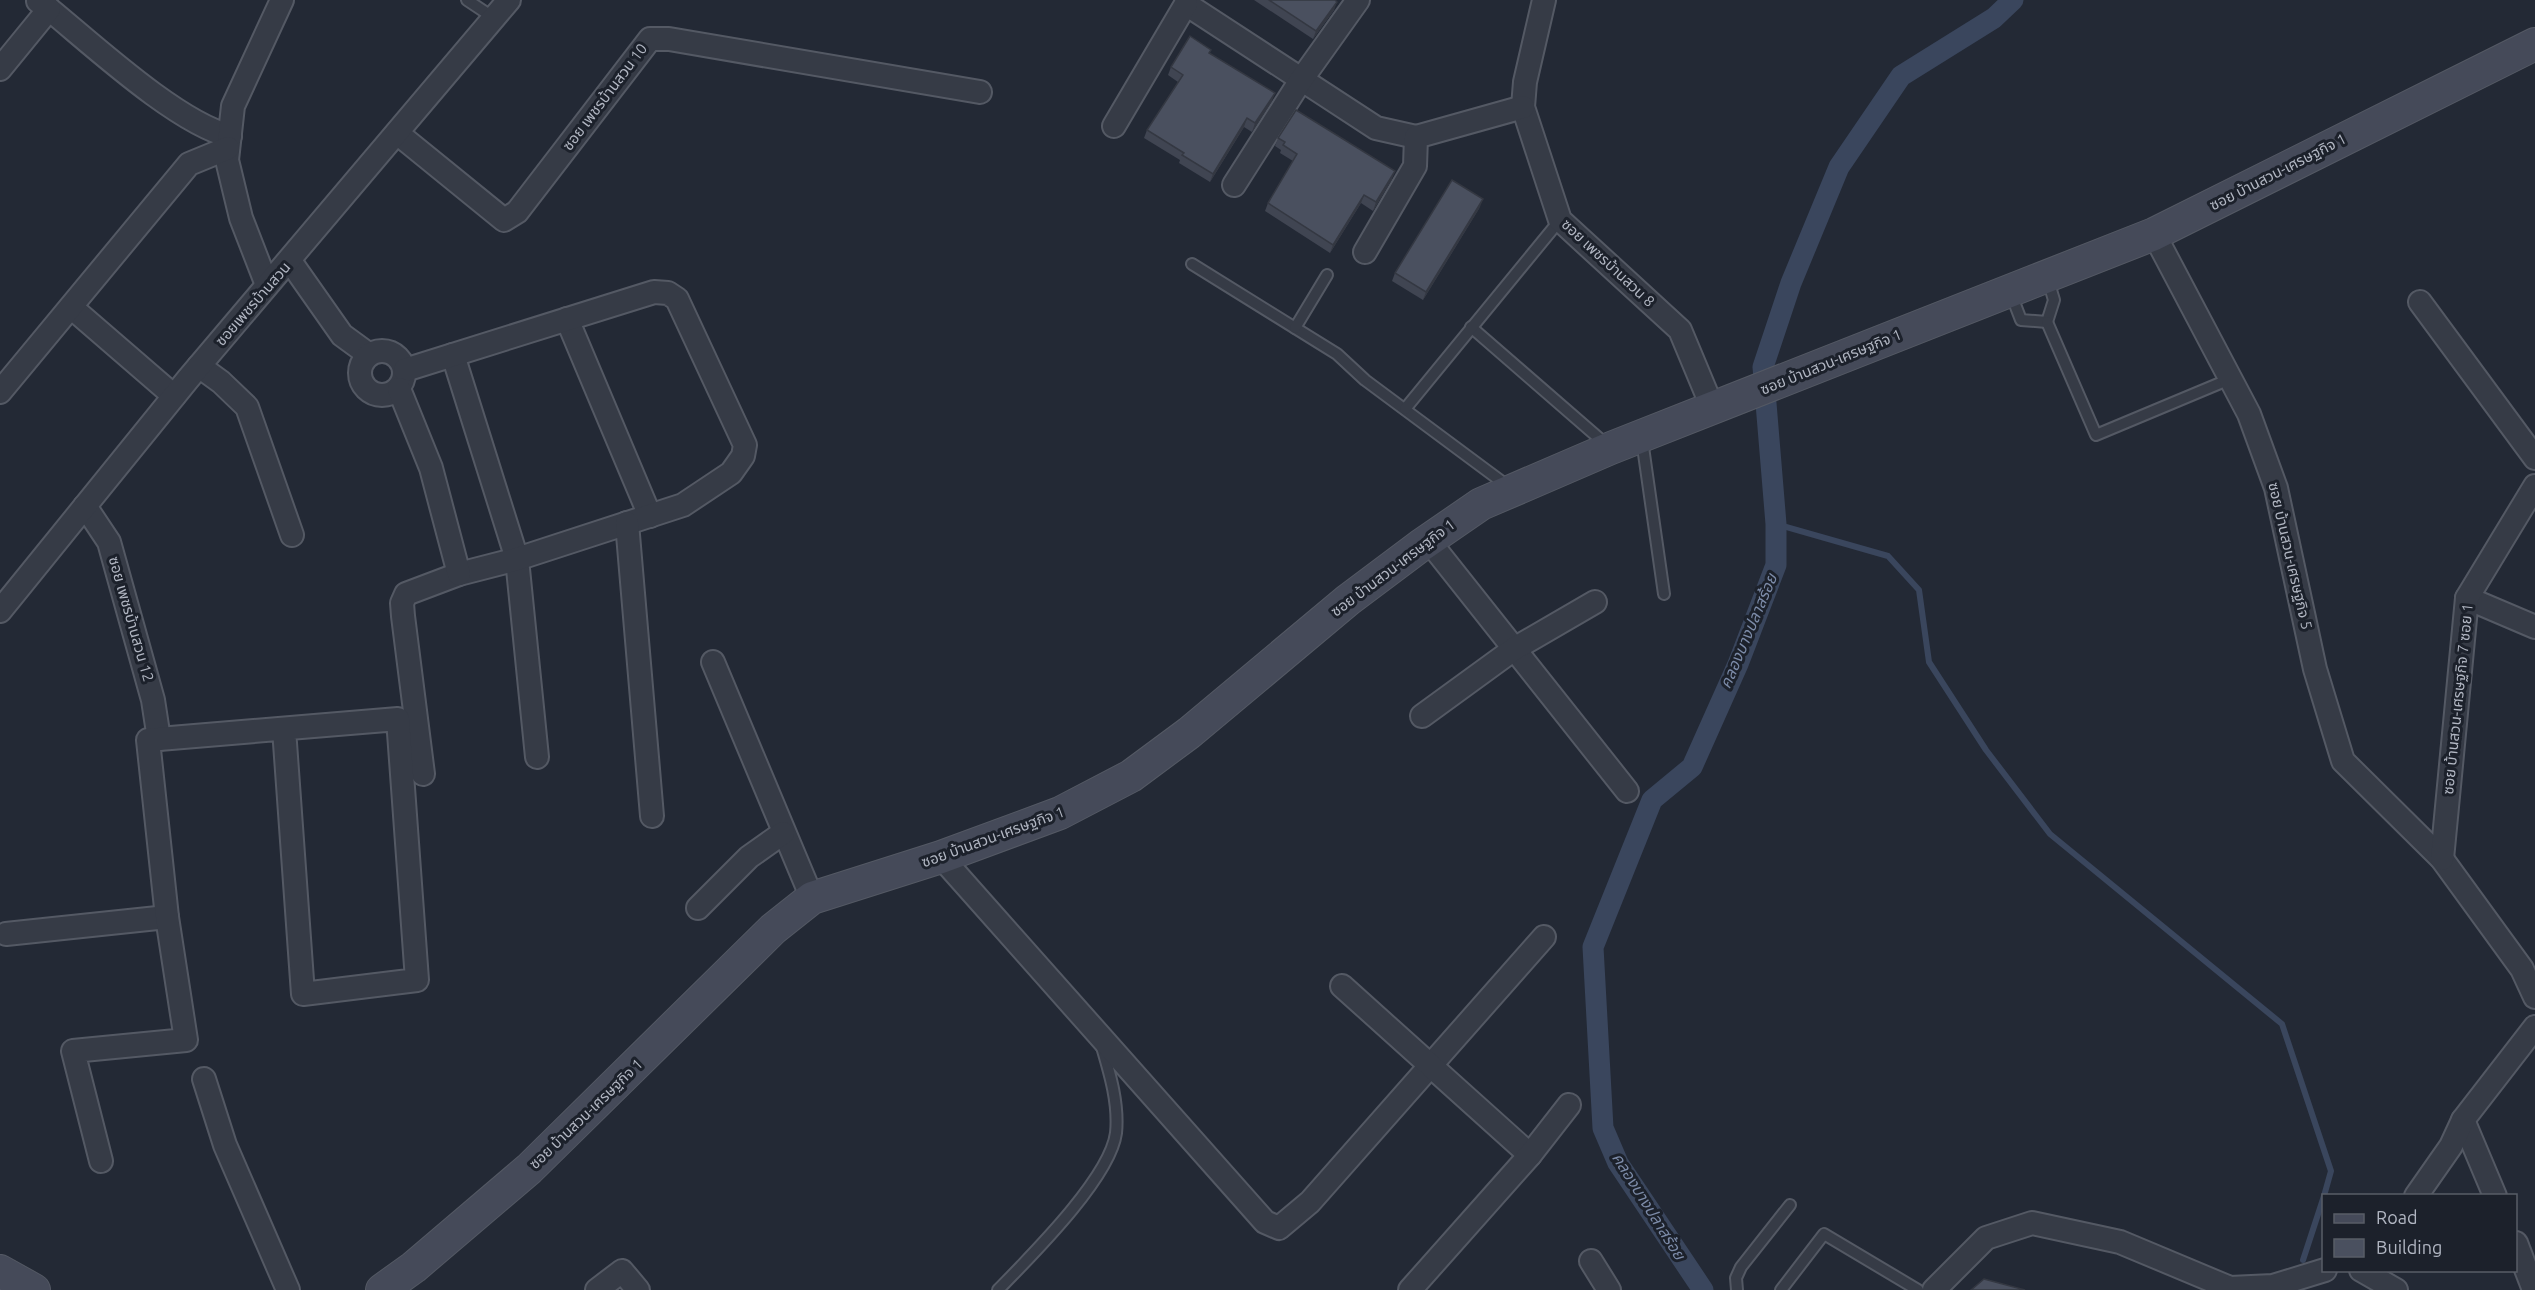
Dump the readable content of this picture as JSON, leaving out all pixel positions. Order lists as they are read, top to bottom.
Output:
{
  "streets": {
    "street": [
      "ซอย เพชรบ้านสวน 10",
      "ซอย บ้านสวน-เศรษฐกิจ 1",
      "ซอย เพชรบ้านสวน 8",
      "ซอยเพชรบ้านสวน",
      "ซอย บ้านสวน-เศรษฐกิจ 5",
      "ซอย เพชรบ้านสวน 12",
      "ซอย บ้านสวน-เศรษฐกิจ 7 ซอย 1"
    ]
  },
  "crossings": [
    ["ซอย เพชรบ้านสวน 10", "ซอยเพชรบ้านสวน"],
    ["ซอย บ้านสวน-เศรษฐกิจ 1", "ซอย เพชรบ้านสวน 8"],
    ["ซอย บ้านสวน-เศรษฐกิจ 1", "ซอย บ้านสวน-เศรษฐกิจ 5"],
    ["ซอยเพชรบ้านสวน", "ซอย เพชรบ้านสวน 12"],
    ["ซอย บ้านสวน-เศรษฐกิจ 5", "ซอย บ้านสวน-เศรษฐกิจ 7 ซอย 1"]
  ],
  "water": ["คลองบางปลาสร้อย"],
  "legend": ["Road", "Building"]
}
